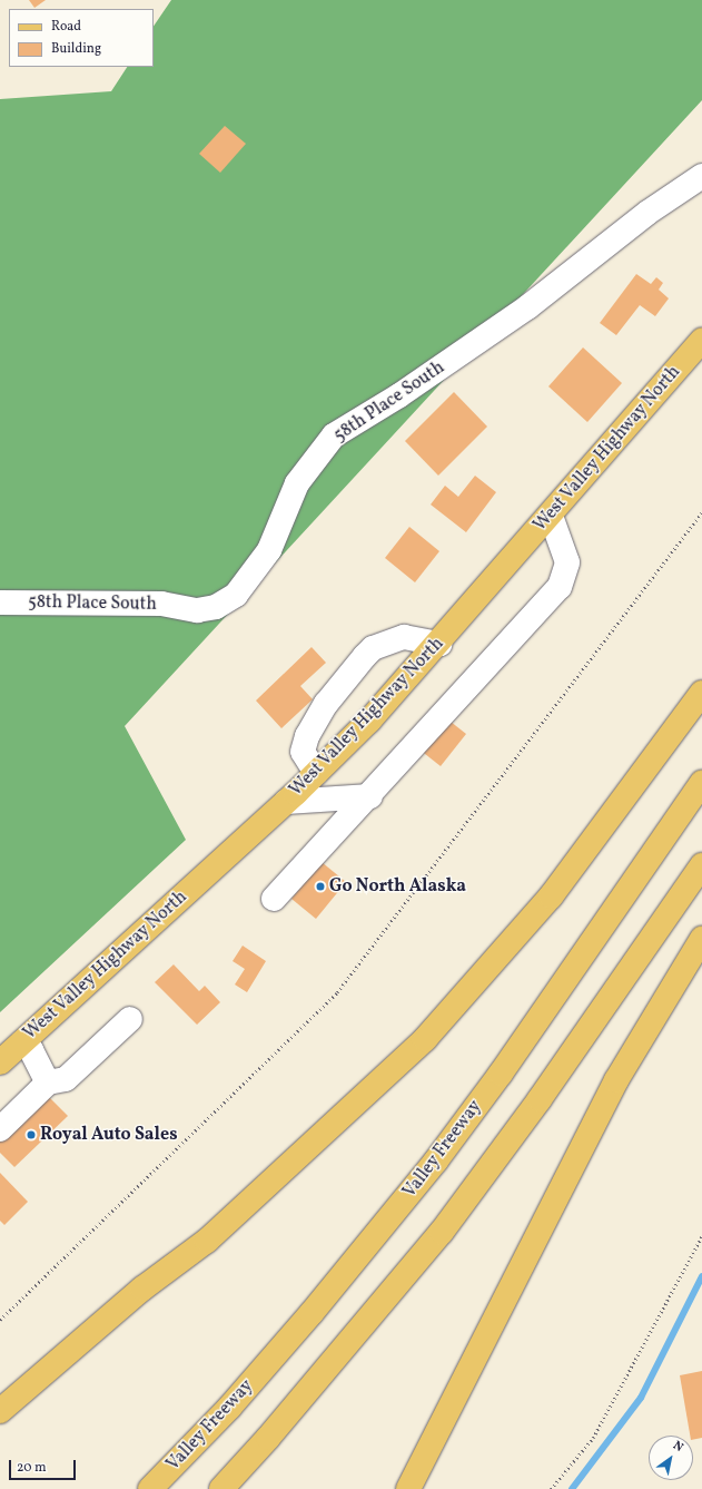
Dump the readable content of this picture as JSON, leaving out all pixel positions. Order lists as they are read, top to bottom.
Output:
{
  "streets": {
    "main road": ["West Valley Highway North", "Valley Freeway"],
    "street": ["58th Place South"]
  },
  "places": ["Go North Alaska", "Royal Auto Sales"],
  "legend": ["Road", "Building"],
  "scale_bar": "20 m",
  "north": "top right"
}
